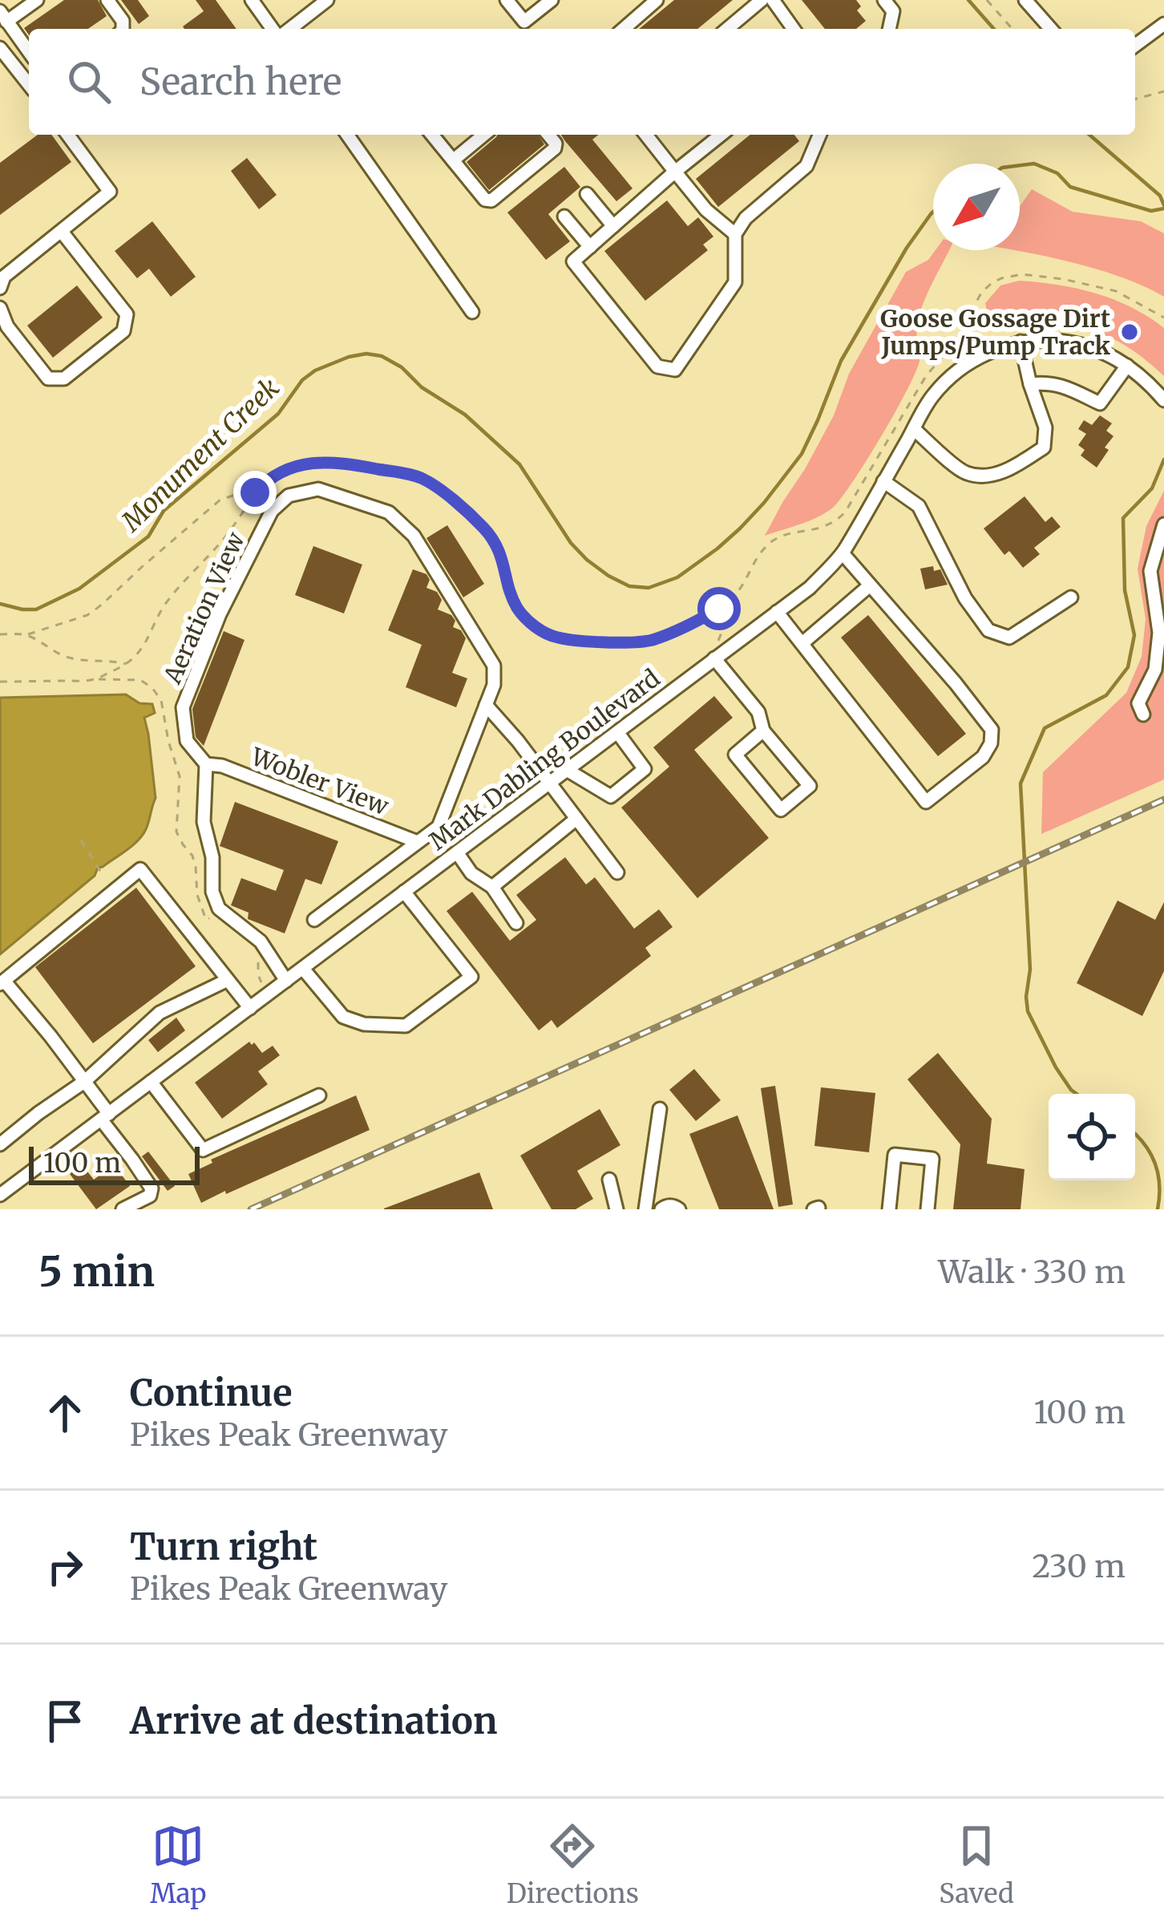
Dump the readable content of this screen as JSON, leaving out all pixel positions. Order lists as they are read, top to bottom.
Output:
{
  "streets": {
    "street": ["Aeration View", "Mark Dabling Boulevard", "Wobler View"]
  },
  "crossings": [
    ["Aeration View", "Mark Dabling Boulevard"],
    ["Aeration View", "Wobler View"]
  ],
  "water": ["Monument Creek"],
  "places": ["Goose Gossage Dirt Jumps/Pump Track"],
  "scale_bar": "100 m",
  "north": "bottom left",
  "page": {
    "search": "Search here",
    "scale": "100 m",
    "heading": ["5 min", "Walk · 330 m"],
    "list": [
      ["Continue", "Pikes Peak Greenway", "100 m"],
      ["Turn right", "Pikes Peak Greenway", "230 m"],
      "Arrive at destination"
    ],
    "nav": ["Map", "Directions", "Saved"]
  }
}
